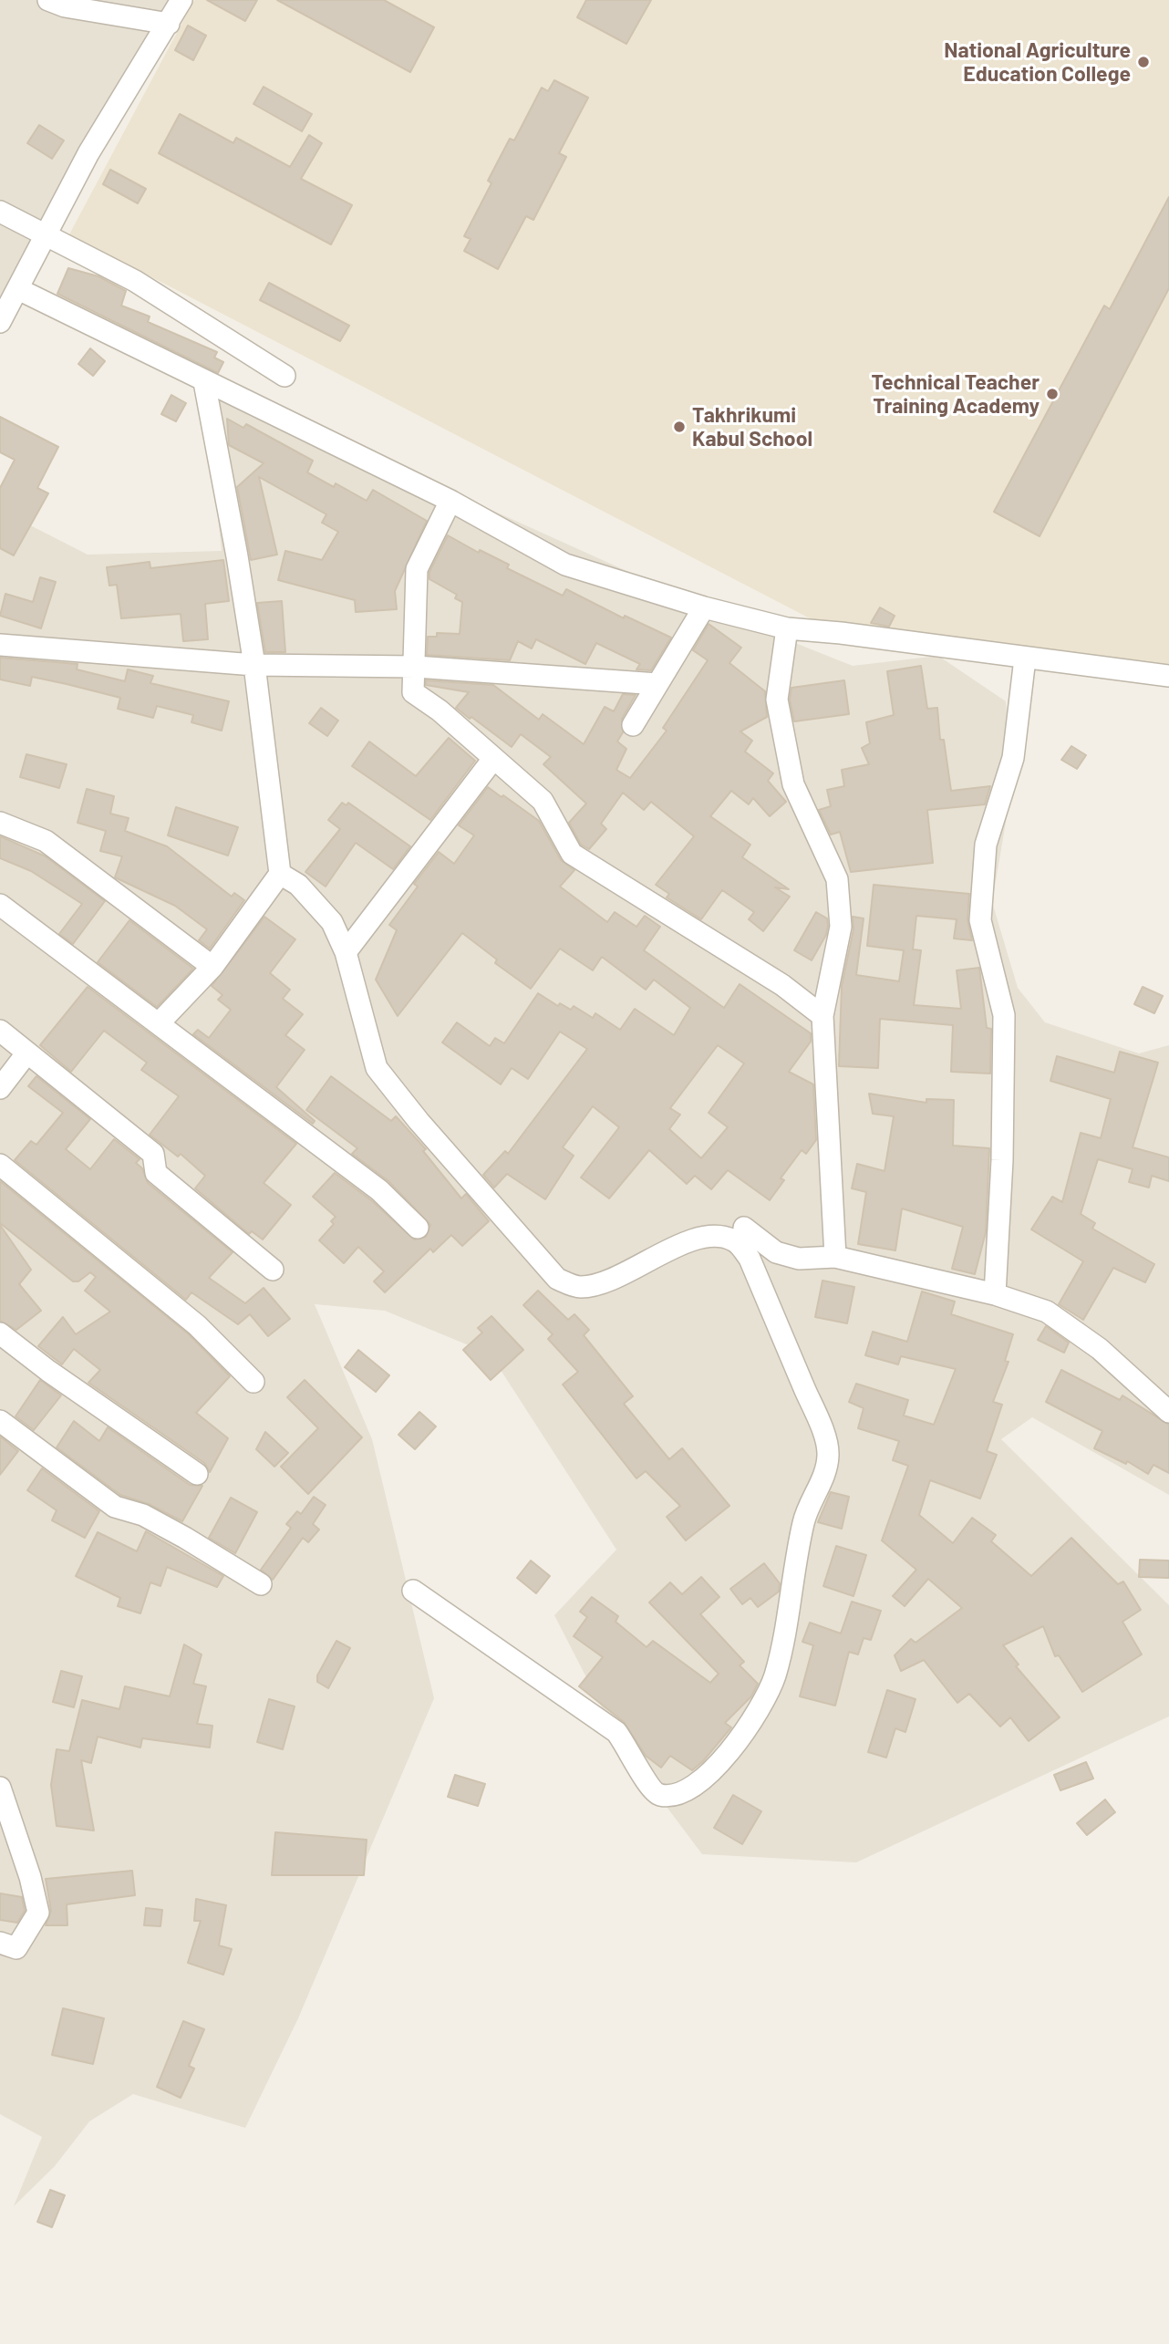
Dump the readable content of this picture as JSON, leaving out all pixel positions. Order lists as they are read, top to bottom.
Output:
{
  "places": ["National Agriculture Education College", "Technical Teacher Training Academy", "Takhrikumi Kabul School"]
}
